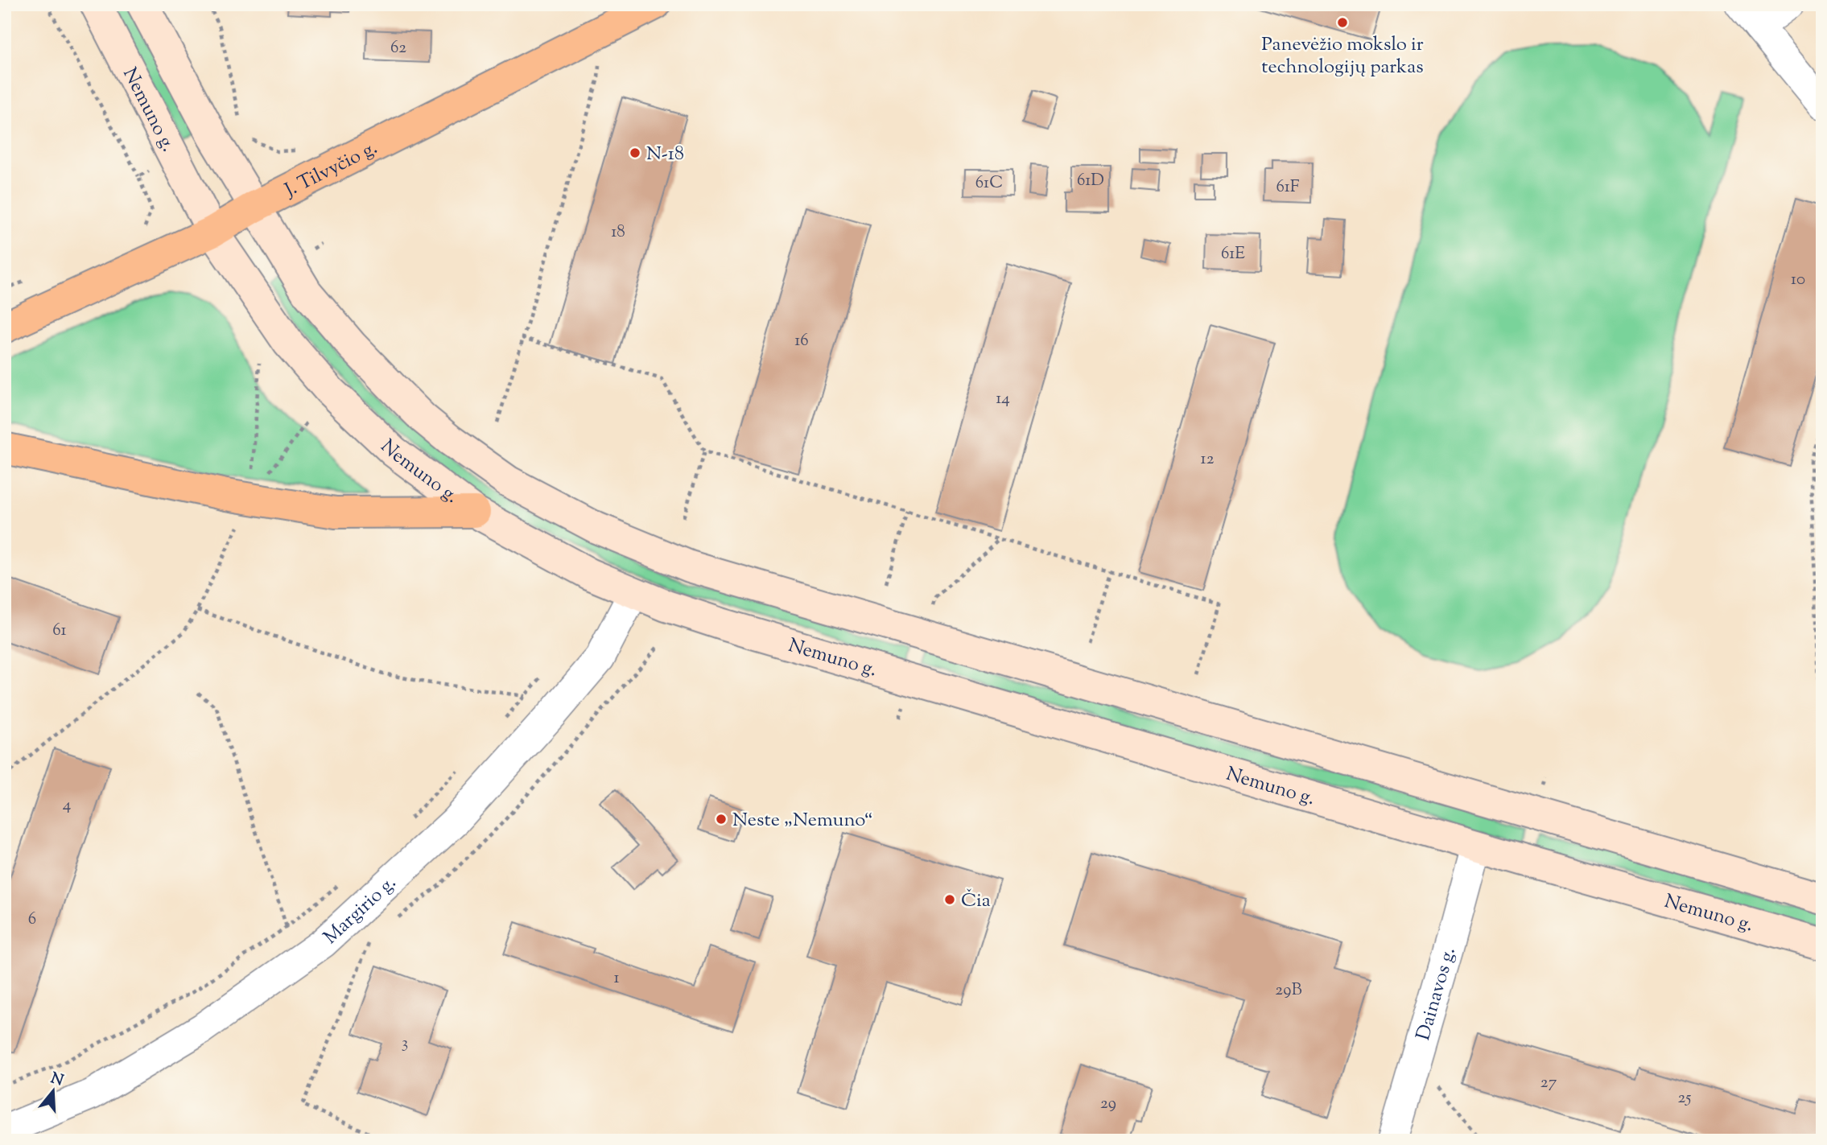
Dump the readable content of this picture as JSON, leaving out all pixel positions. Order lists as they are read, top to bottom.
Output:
{
  "streets": {
    "main road": ["Nemuno g.", "J. Tilvyčio g."],
    "street": ["Margirio g.", "Dainavos g."]
  },
  "crossings": [
    ["Nemuno g.", "J. Tilvyčio g."],
    ["Nemuno g.", "Margirio g."],
    ["Nemuno g.", "Dainavos g."]
  ],
  "places": [
    "Panevėžio mokslo ir technologijų parkas",
    "N-18",
    "Neste „Nemuno“",
    "Čia"
  ],
  "house_numbers": [
    "62",
    "61D",
    "61C",
    "61F",
    "18",
    "61E",
    "10",
    "16",
    "14",
    "12",
    "61",
    "4",
    "6",
    "1",
    "29B",
    "3",
    "27",
    "25",
    "29"
  ],
  "north": "top"
}
